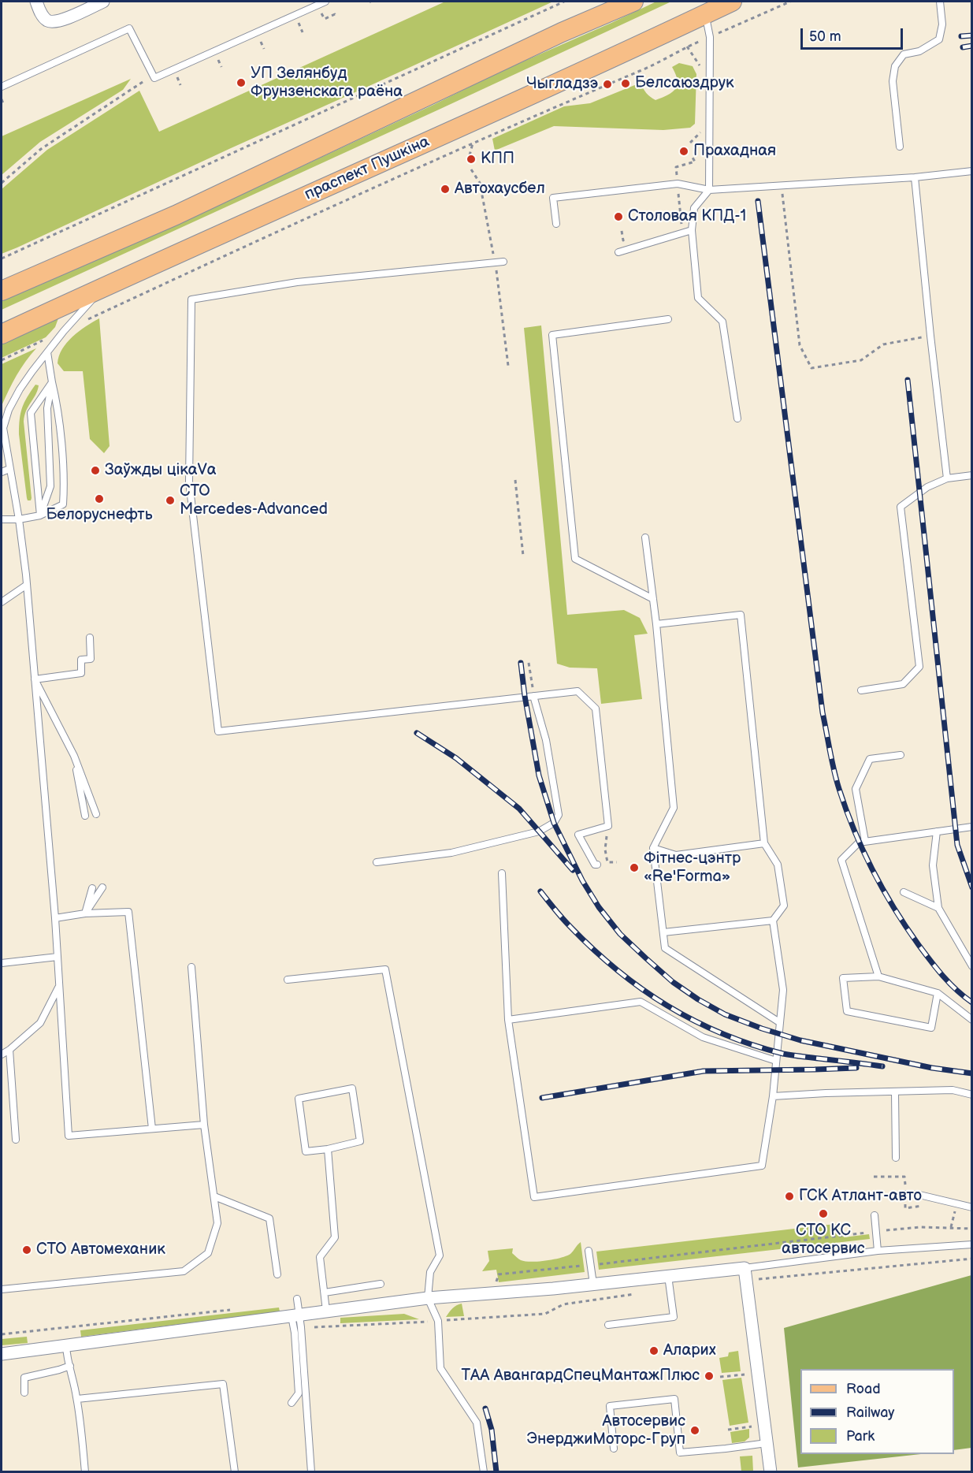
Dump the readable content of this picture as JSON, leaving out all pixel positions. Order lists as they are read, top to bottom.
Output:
{
  "streets": {
    "main road": ["праспект Пушкіна"]
  },
  "places": [
    "УП Зелянбуд Фрунзенскага раёна",
    "Белсаюздрук",
    "Чыгладзэ",
    "Прахадная",
    "КПП",
    "Автохаусбел",
    "Столовая КПД-1",
    "Заўжды цікаVа",
    "Белоруснефть",
    "СТО Mercedes-Advanced",
    "Фітнес-цэнтр «Re'Forma»",
    "ГСК Атлант-авто",
    "СТО КС автосервис",
    "СТО Автомеханик",
    "Аларих",
    "ТАА АвангардСпецМантажПлюс",
    "Автосервис ЭнерджиМоторс-Груп"
  ],
  "legend": ["Road", "Railway", "Park"],
  "scale_bar": "50 m"
}
